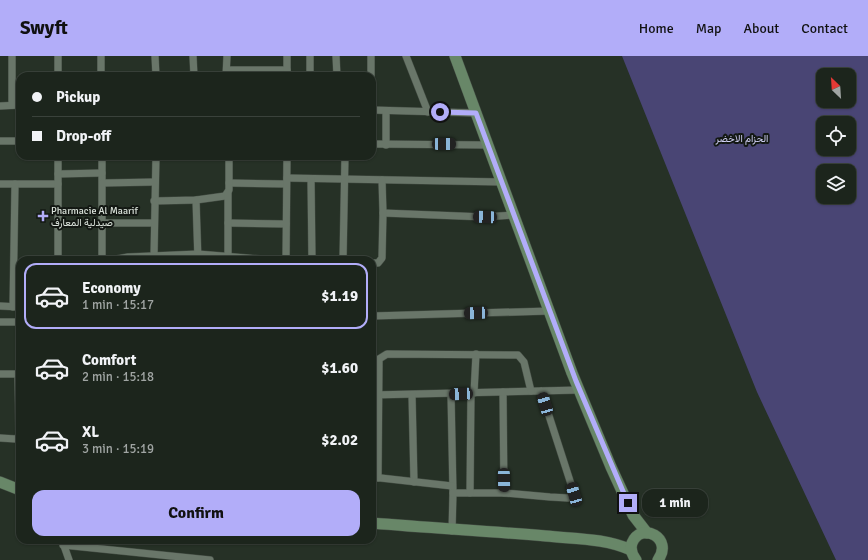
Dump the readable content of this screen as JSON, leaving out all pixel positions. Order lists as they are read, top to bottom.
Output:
{
  "parks": ["الحزام الاخضر"],
  "places": {
    "health": ["Pharmacie Al Maarif صيدلية المعارف"]
  },
  "north": "top left",
  "page": {
    "header": "Swyft",
    "nav": [
      "Home",
      "Map",
      "About",
      "Contact"
    ],
    "banner": ["Pickup", "Drop-off"],
    "list": [
      {
        "name": "Economy",
        "note": "1 min · 15:17",
        "value": "$1.19"
      },
      {
        "name": "Comfort",
        "note": "2 min · 15:18",
        "value": "$1.60"
      },
      {
        "name": "XL",
        "note": "3 min · 15:19",
        "value": "$2.02"
      }
    ],
    "buttons": "Confirm",
    "bubble": "1 min"
  }
}
